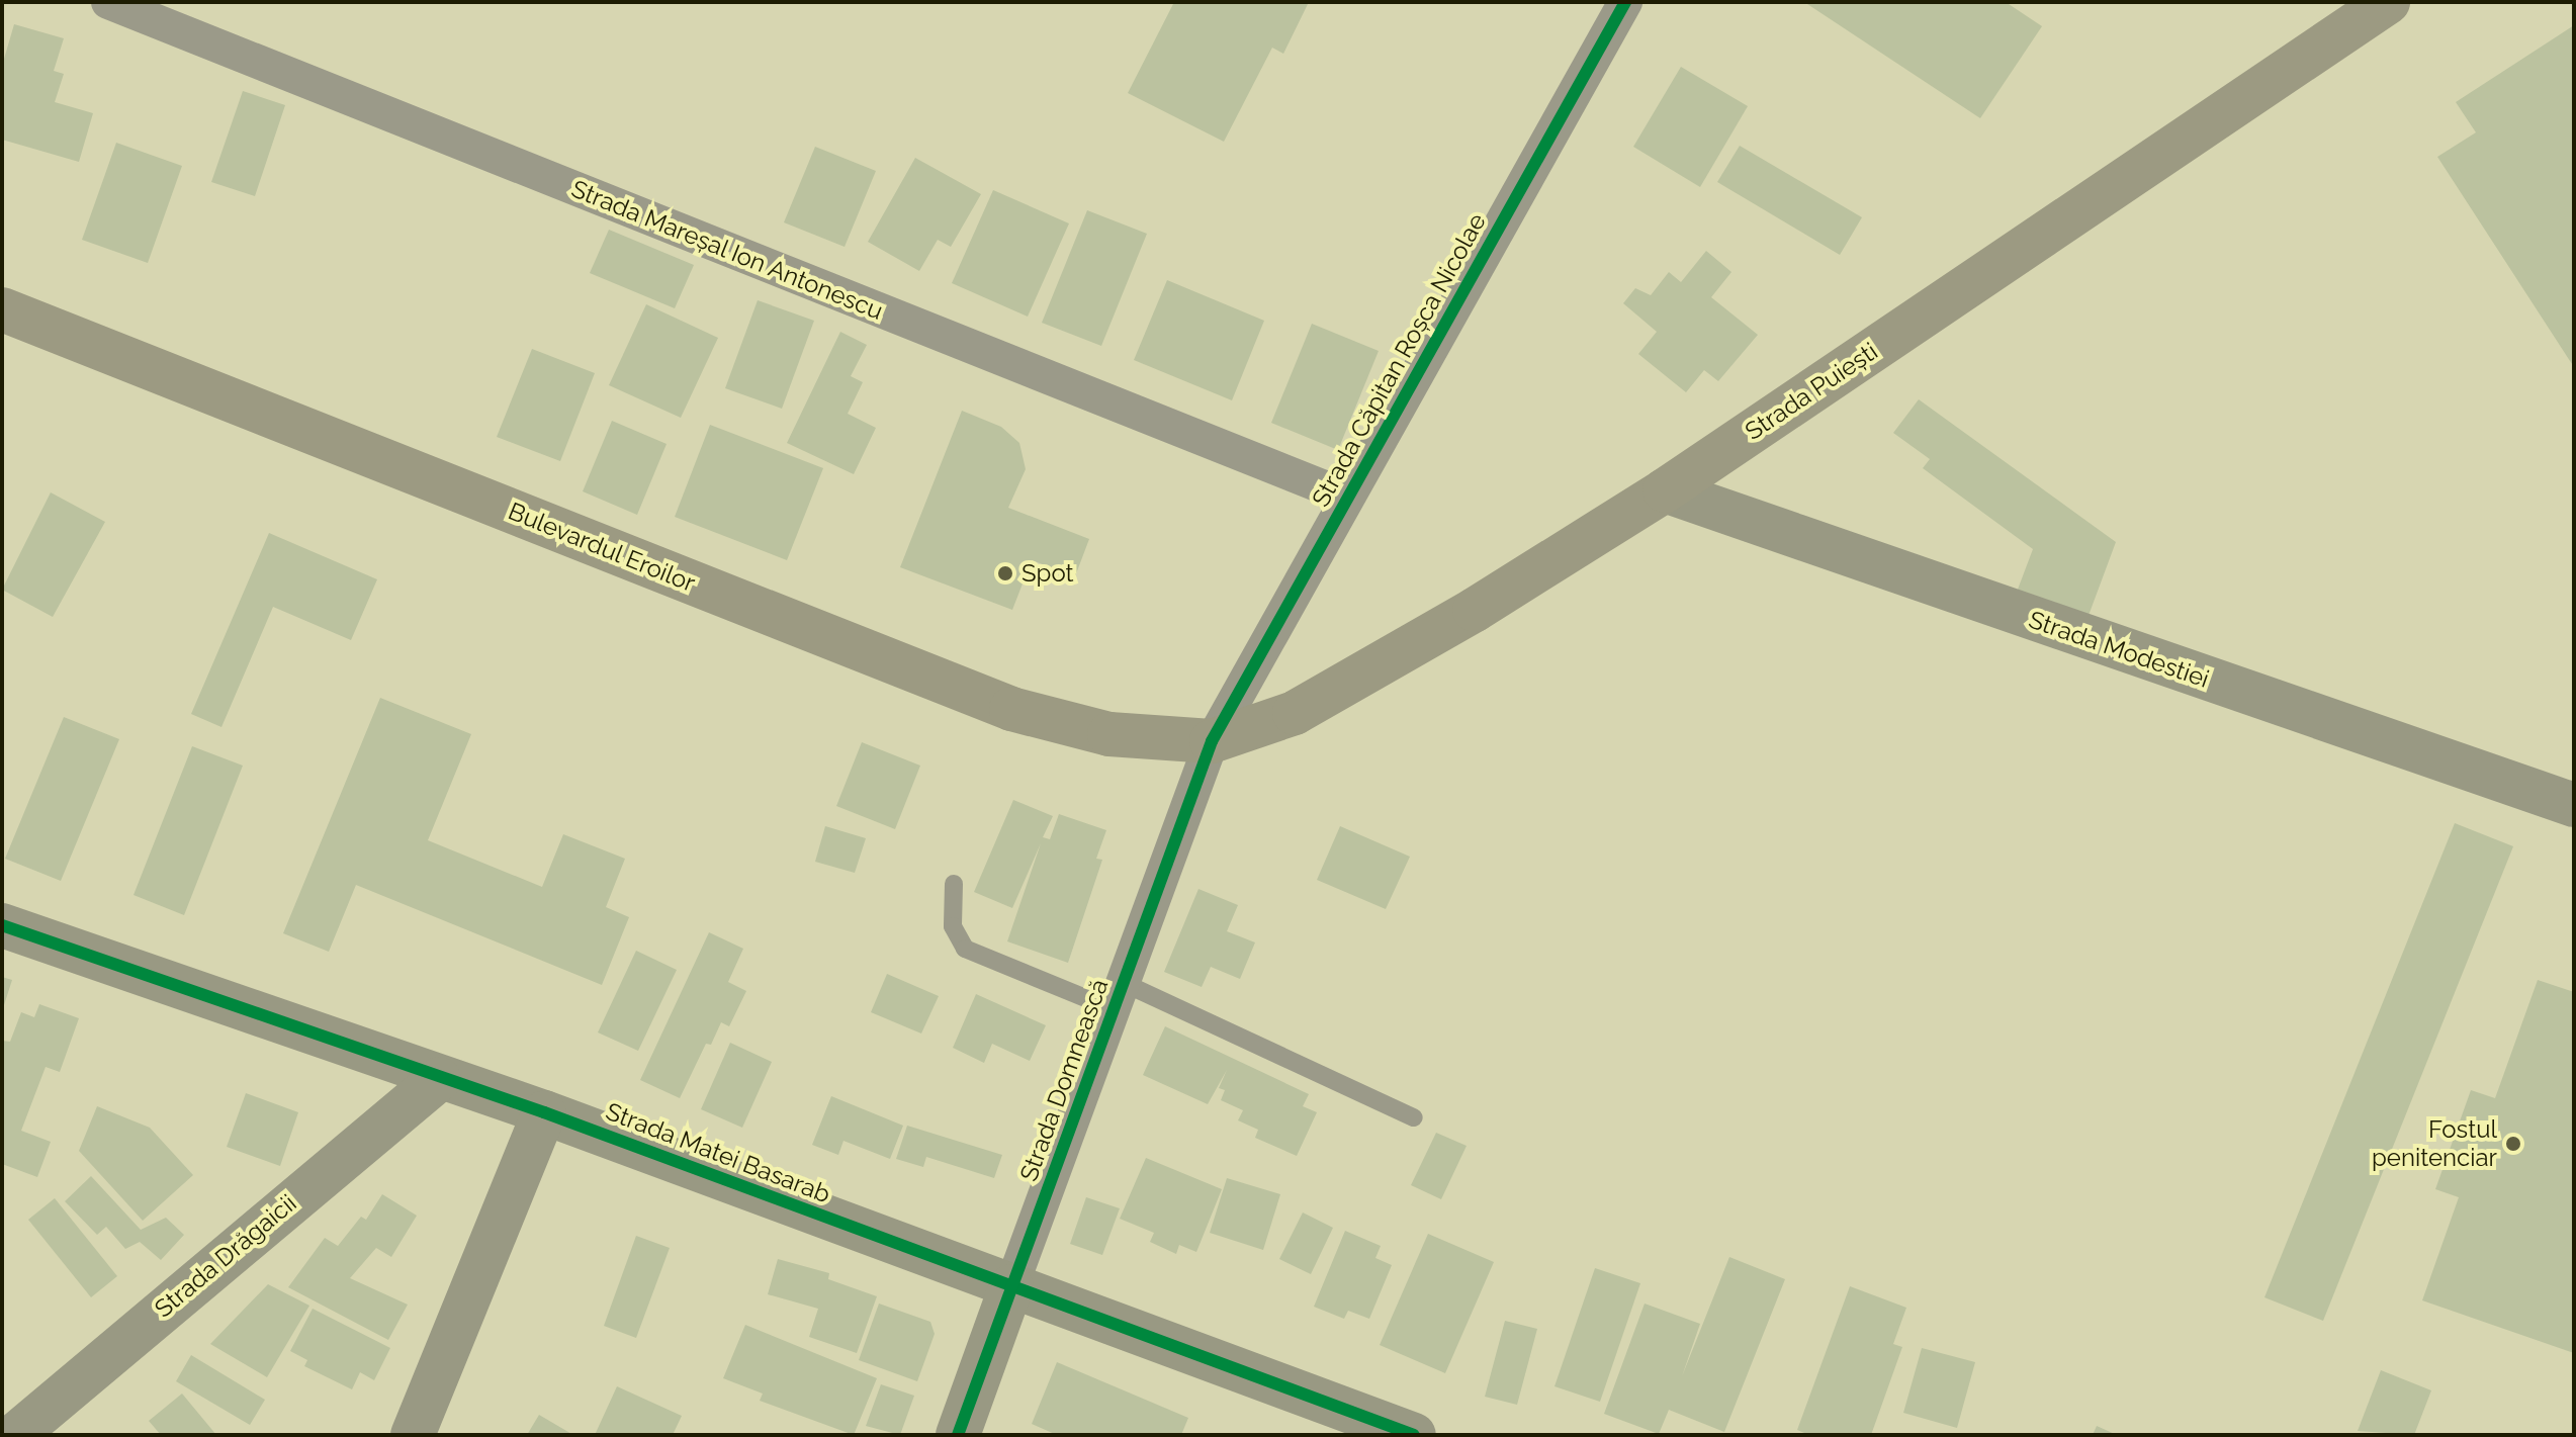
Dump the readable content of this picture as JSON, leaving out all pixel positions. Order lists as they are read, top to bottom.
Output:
{
  "streets": {
    "main road": ["Strada Puiești", "Bulevardul Eroilor"],
    "street": [
      "Strada Mareșal Ion Antonescu",
      "Strada Căpitan Roșca Nicolae",
      "Strada Modestiei",
      "Strada Domnească",
      "Strada Matei Basarab",
      "Strada Drăgaicii"
    ]
  },
  "crossings": [
    ["Strada Mareșal Ion Antonescu", "Strada Căpitan Roșca Nicolae"],
    ["Strada Căpitan Roșca Nicolae", "Strada Puiești"],
    ["Strada Căpitan Roșca Nicolae", "Bulevardul Eroilor"],
    ["Strada Căpitan Roșca Nicolae", "Strada Domnească"],
    ["Strada Puiești", "Bulevardul Eroilor"],
    ["Strada Puiești", "Strada Modestiei"],
    ["Strada Puiești", "Strada Domnească"],
    ["Bulevardul Eroilor", "Strada Domnească"],
    ["Strada Domnească", "Strada Matei Basarab"],
    ["Strada Matei Basarab", "Strada Drăgaicii"]
  ],
  "places": ["Spot", "Fostul penitenciar"]
}
